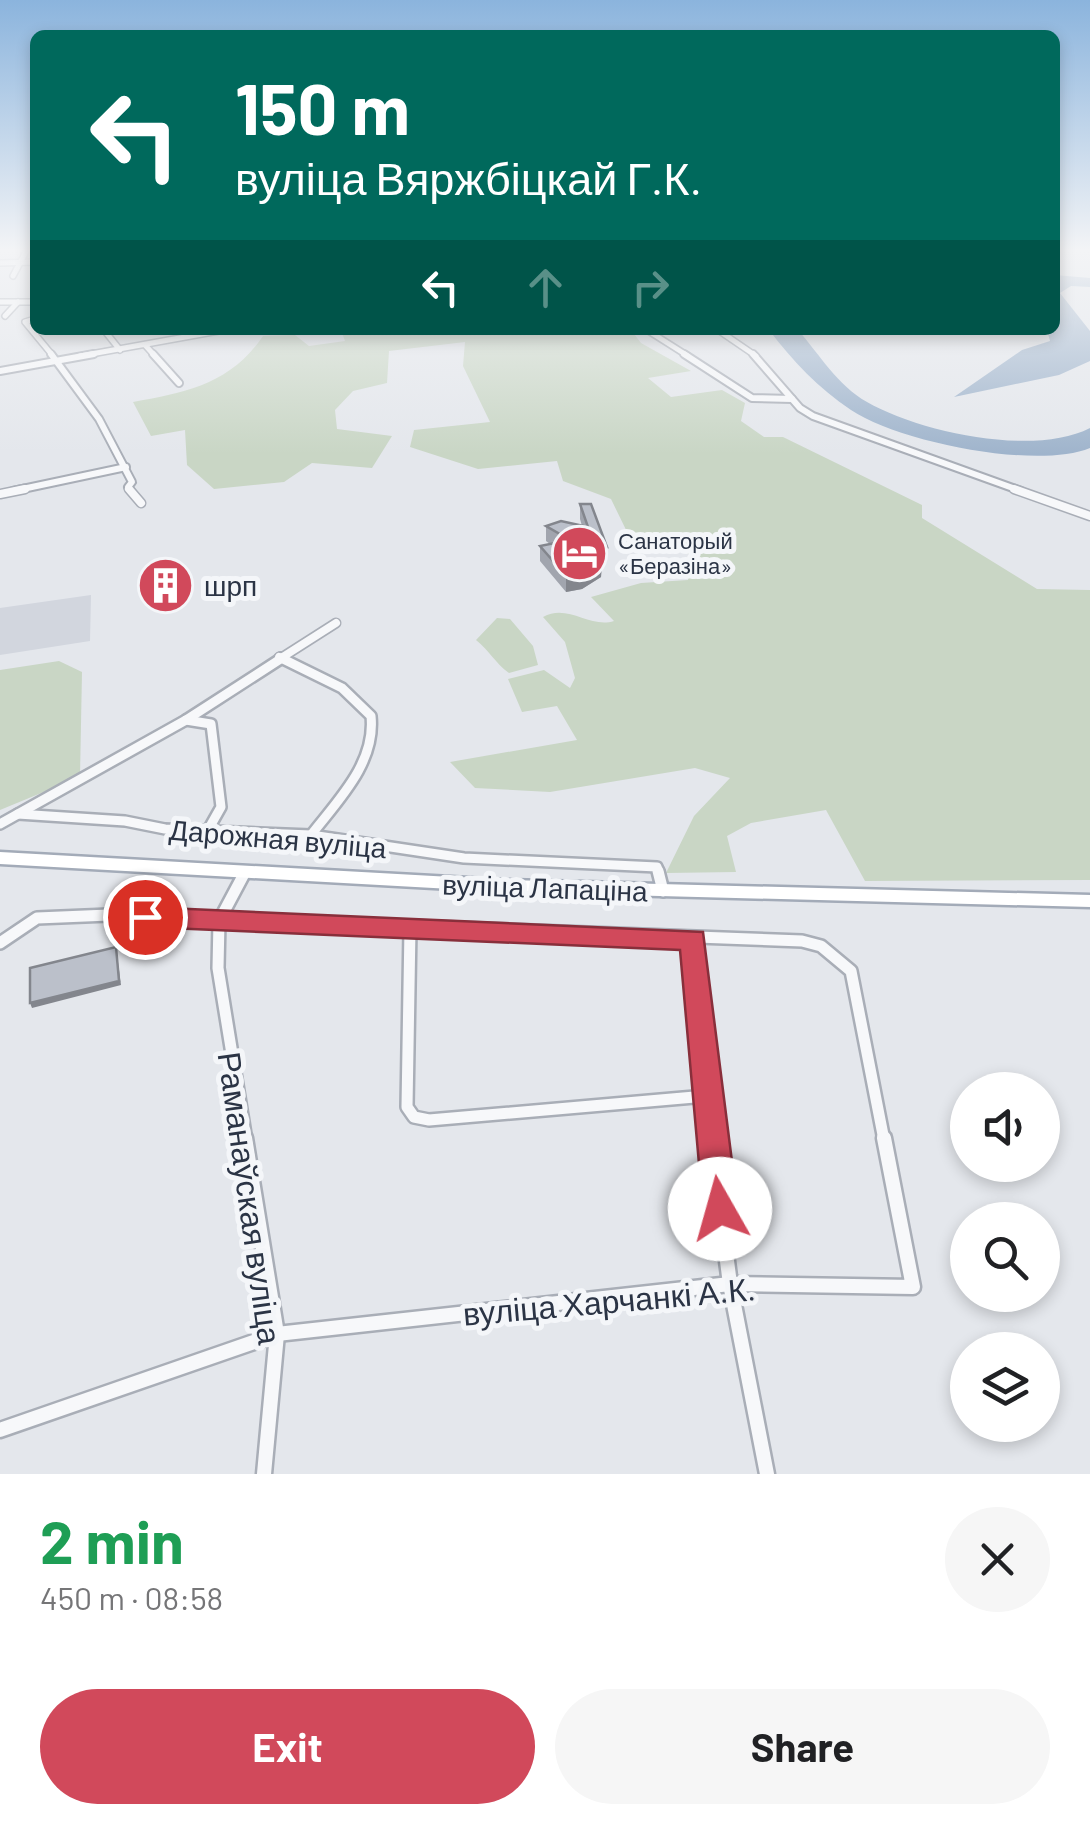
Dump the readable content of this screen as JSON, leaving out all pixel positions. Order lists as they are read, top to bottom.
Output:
{
  "streets": {
    "main road": ["вуліца Лапаціна"],
    "street": ["Дарожная вуліца", "Раманаўская вуліца", "вуліца Харчанкі А.К."]
  },
  "crossings": [
    ["Дарожная вуліца", "вуліца Лапаціна"],
    ["Раманаўская вуліца", "вуліца Харчанкі А.К."]
  ],
  "places": {
    "hotel": ["Санаторый «Беразіна»"],
    "building": ["шрп"]
  },
  "page": {
    "turn": ["150 m", "вуліца Вяржбіцкай Г.К."],
    "heading": ["2 min", "450 m · 08:58"],
    "buttons": ["Exit", "Share"]
  }
}
